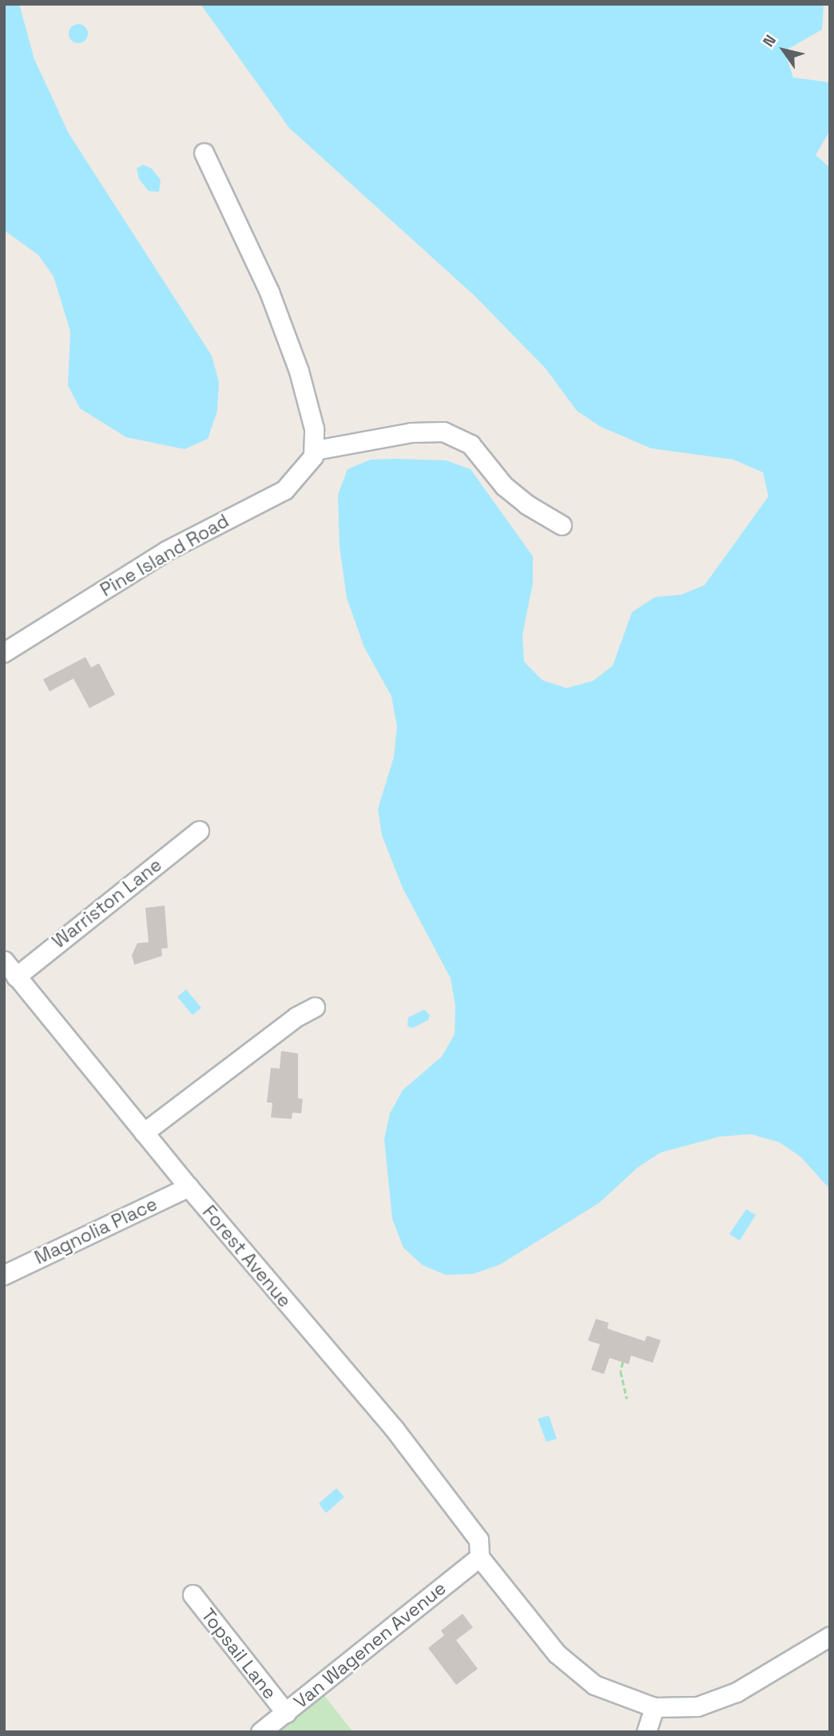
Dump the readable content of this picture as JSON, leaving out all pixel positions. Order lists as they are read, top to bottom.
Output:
{
  "streets": {
    "street": [
      "Pine Island Road",
      "Warriston Lane",
      "Magnolia Place",
      "Forest Avenue",
      "Van Wagenen Avenue",
      "Topsail Lane"
    ]
  },
  "crossings": [
    ["Warriston Lane", "Forest Avenue"],
    ["Magnolia Place", "Forest Avenue"],
    ["Forest Avenue", "Van Wagenen Avenue"],
    ["Van Wagenen Avenue", "Topsail Lane"]
  ],
  "north": "top left"
}
